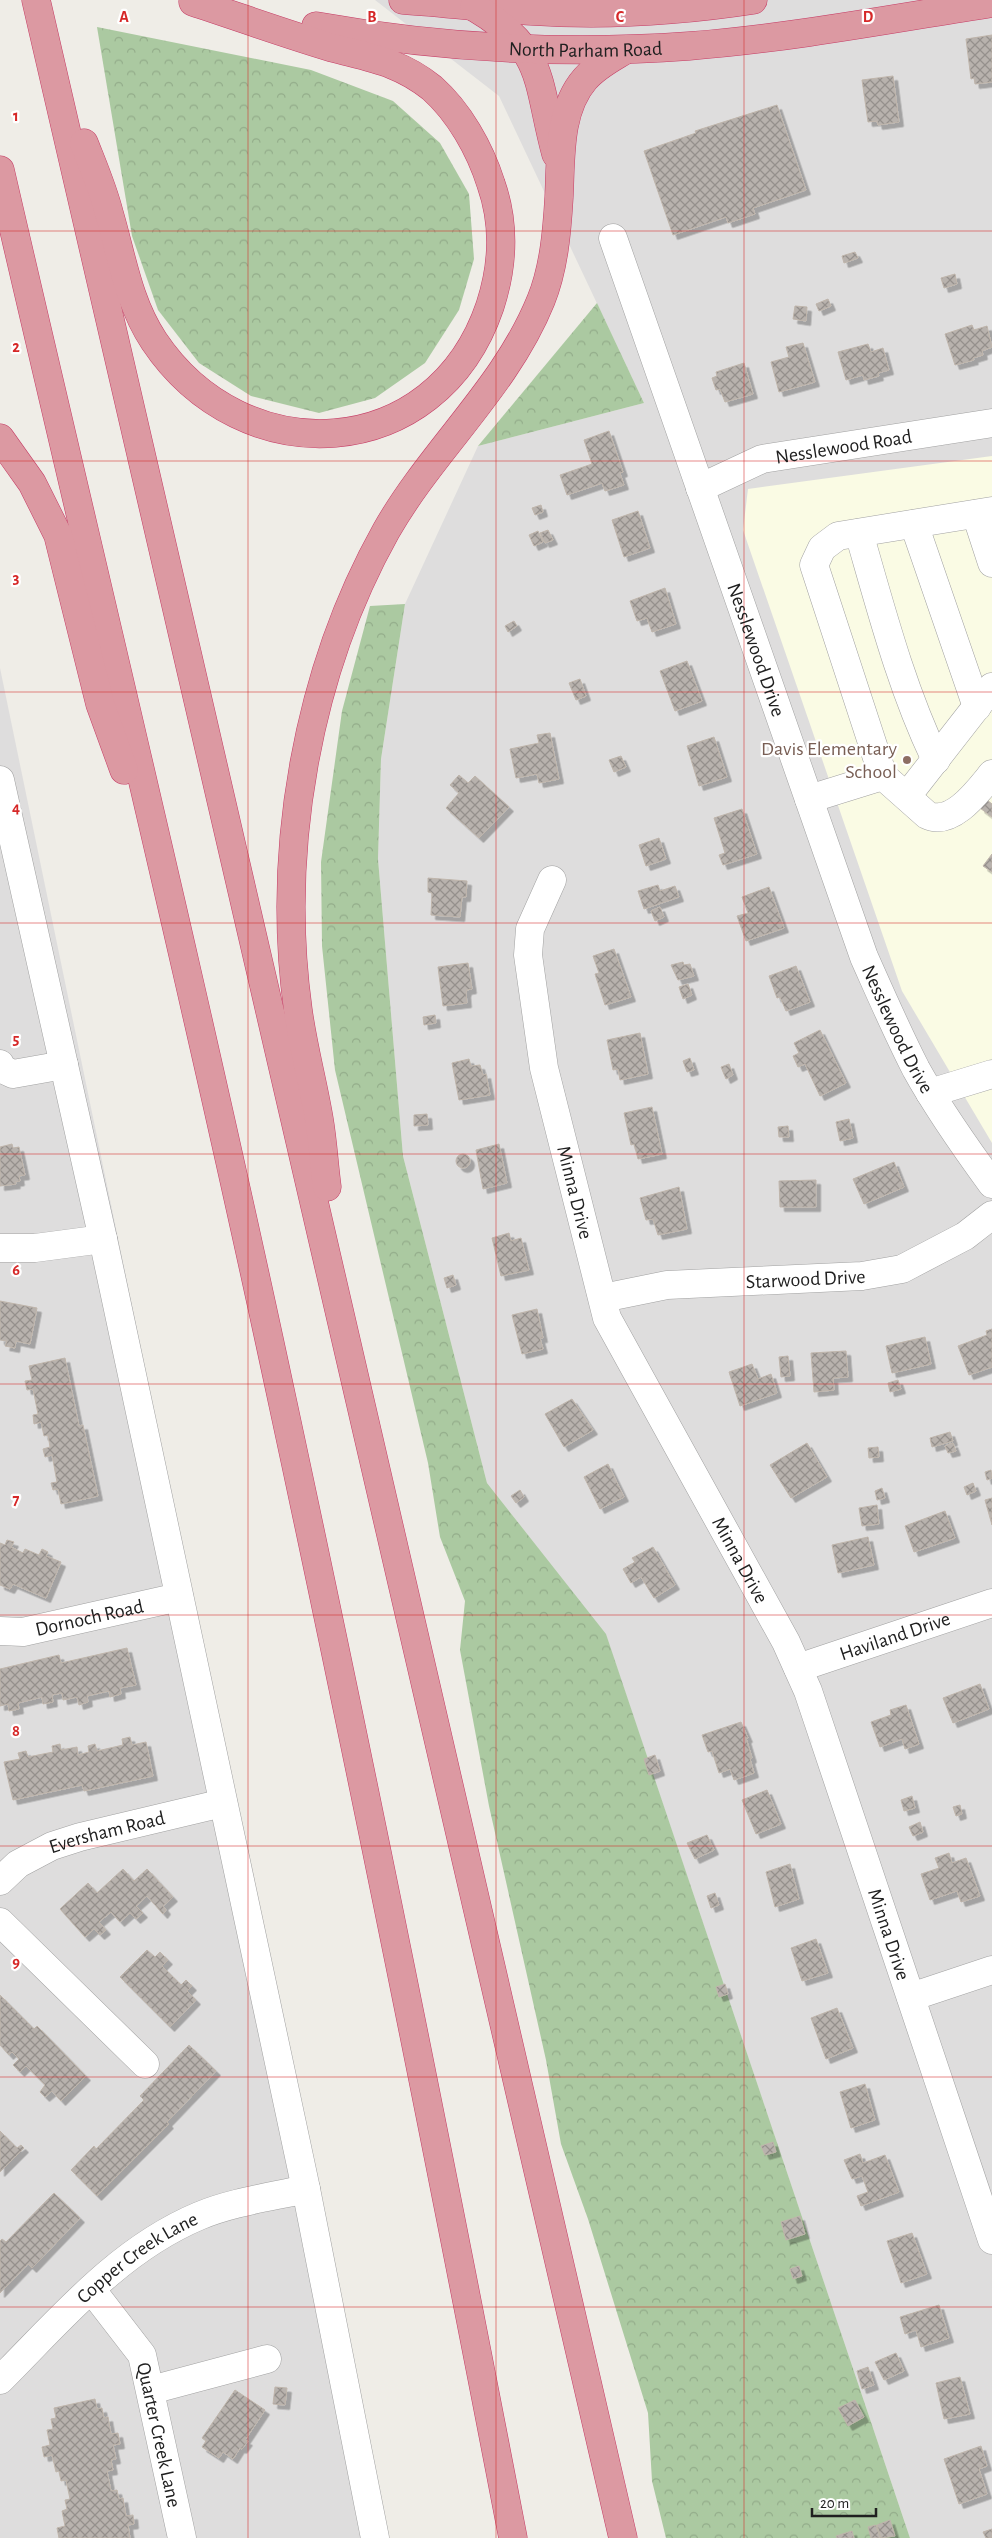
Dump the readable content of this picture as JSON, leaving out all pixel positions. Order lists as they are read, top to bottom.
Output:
{
  "streets": {
    "highway": ["North Parham Road"],
    "street": [
      "Nesslewood Road",
      "Nesslewood Drive",
      "Minna Drive",
      "Starwood Drive",
      "Dornoch Road",
      "Haviland Drive",
      "Eversham Road",
      "Copper Creek Lane",
      "Quarter Creek Lane"
    ]
  },
  "crossings": [
    ["Nesslewood Road", "Nesslewood Drive"],
    ["Minna Drive", "Starwood Drive"],
    ["Minna Drive", "Haviland Drive"],
    ["Copper Creek Lane", "Quarter Creek Lane"]
  ],
  "places": ["Davis Elementary School"],
  "scale_bar": "20 m",
  "grid": {
    "columns": [
      "A",
      "B",
      "C",
      "D"
    ],
    "rows": [
      "1",
      "2",
      "3",
      "4",
      "5",
      "6",
      "7",
      "8",
      "9"
    ]
  }
}
